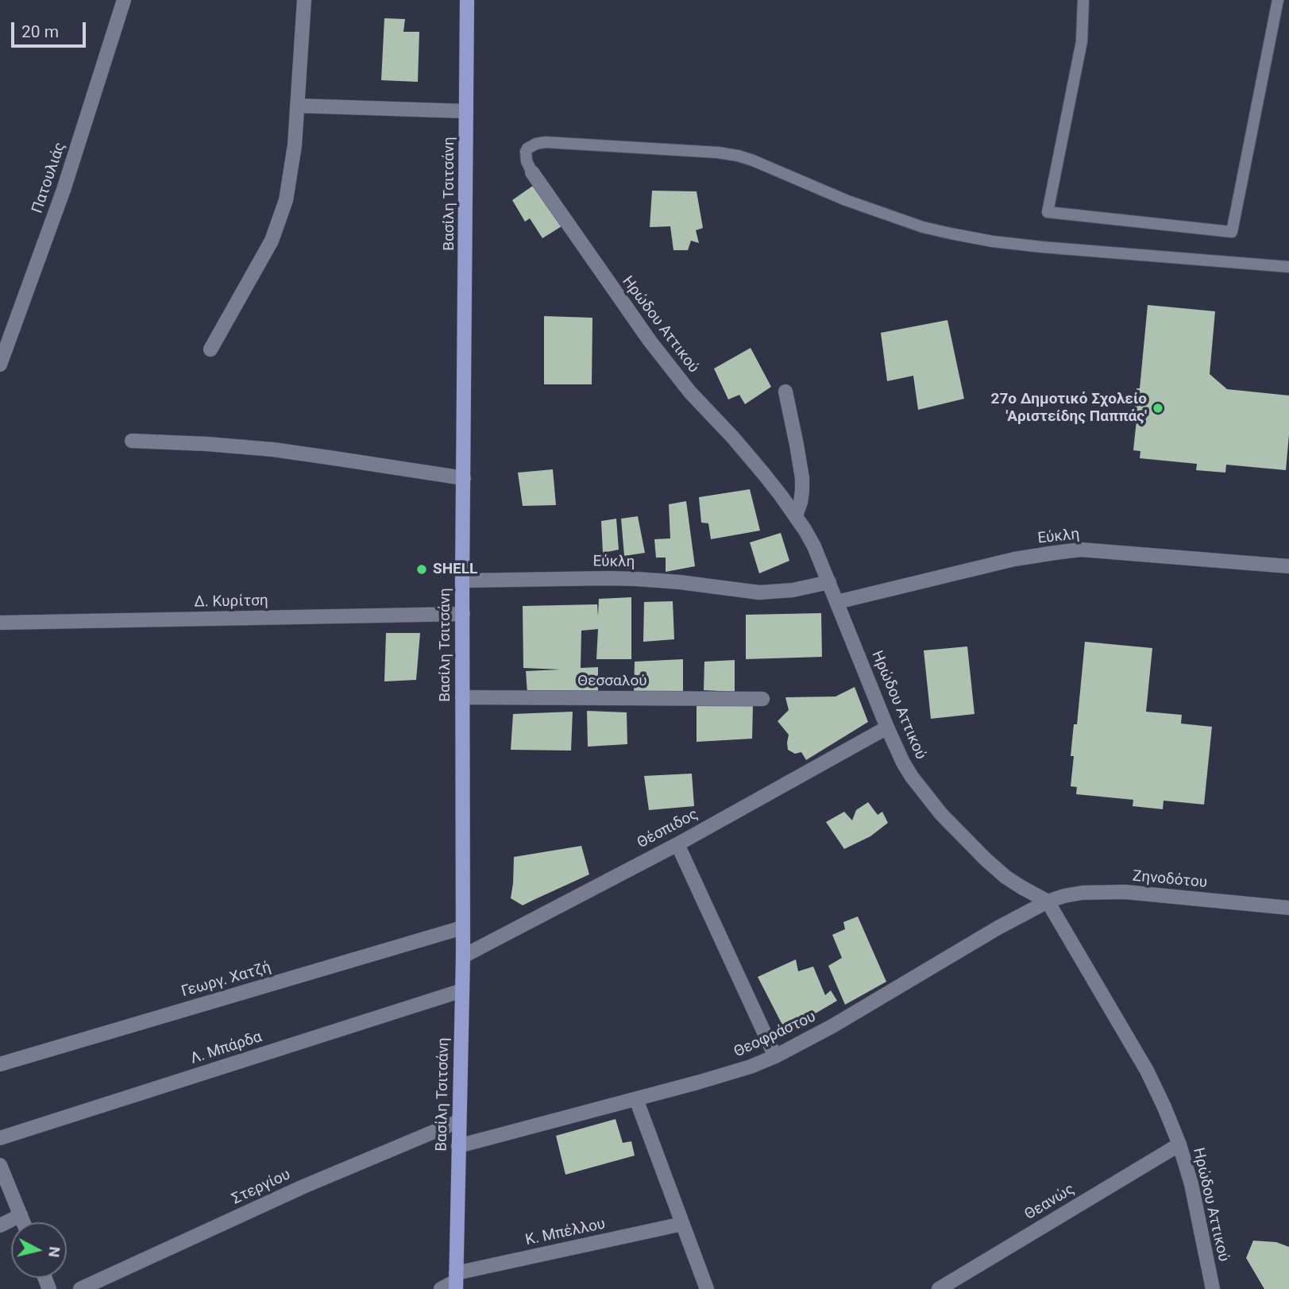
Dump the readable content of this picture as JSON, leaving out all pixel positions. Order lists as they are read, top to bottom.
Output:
{
  "streets": {
    "main road": ["Βασίλη Τσιτσάνη"],
    "street": [
      "Πατουλιάς",
      "Ηρώδου Αττικού",
      "Εύκλη",
      "Δ. Κυρίτση",
      "Θεσσαλού",
      "Θέσπιδος",
      "Ζηνοδότου",
      "Γεωργ. Χατζή",
      "Θεοφράστου",
      "Λ. Μπάρδα",
      "Στεργίου",
      "Θεανώς",
      "Κ. Μπέλλου"
    ]
  },
  "crossings": [
    ["Βασίλη Τσιτσάνη", "Εύκλη"],
    ["Βασίλη Τσιτσάνη", "Δ. Κυρίτση"],
    ["Βασίλη Τσιτσάνη", "Θεσσαλού"],
    ["Βασίλη Τσιτσάνη", "Θέσπιδος"],
    ["Βασίλη Τσιτσάνη", "Γεωργ. Χατζή"],
    ["Βασίλη Τσιτσάνη", "Θεοφράστου"],
    ["Βασίλη Τσιτσάνη", "Λ. Μπάρδα"],
    ["Βασίλη Τσιτσάνη", "Στεργίου"],
    ["Βασίλη Τσιτσάνη", "Κ. Μπέλλου"],
    ["Ηρώδου Αττικού", "Εύκλη"],
    ["Ηρώδου Αττικού", "Θέσπιδος"],
    ["Ηρώδου Αττικού", "Ζηνοδότου"],
    ["Ηρώδου Αττικού", "Θεοφράστου"],
    ["Ηρώδου Αττικού", "Θεανώς"],
    ["Ζηνοδότου", "Θεοφράστου"]
  ],
  "places": ["27ο Δημοτικό Σχολείο 'Αριστείδης Παππάς'", "SHELL"],
  "scale_bar": "20 m",
  "north": "right"
}
